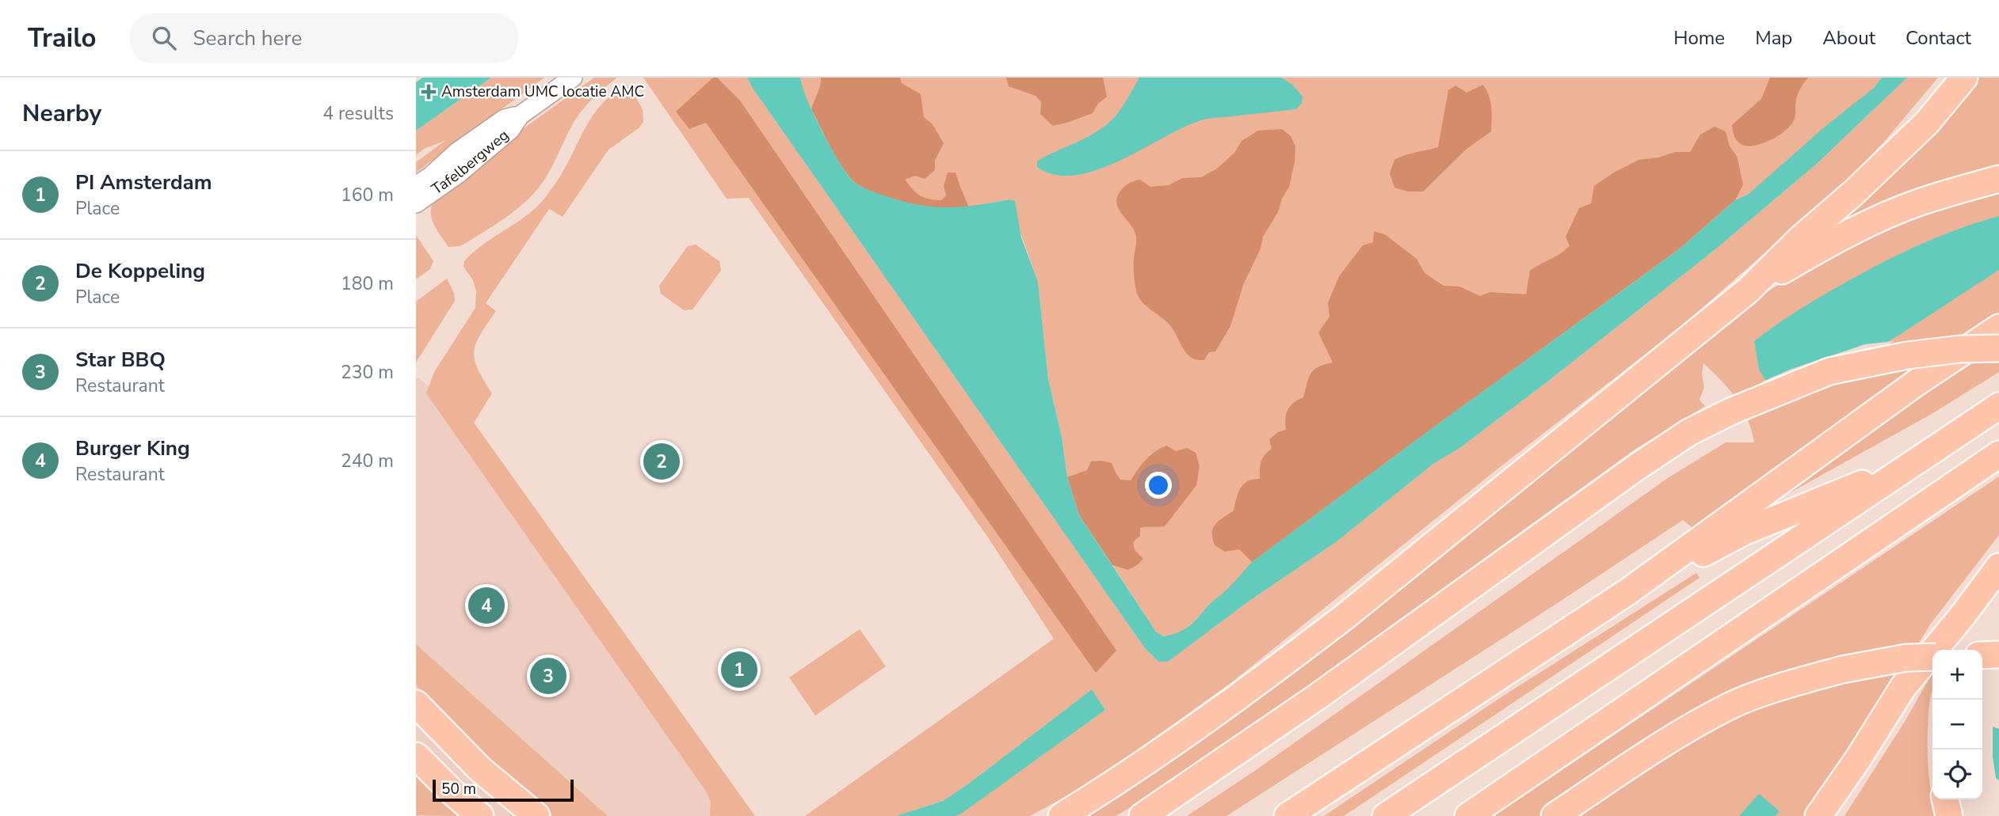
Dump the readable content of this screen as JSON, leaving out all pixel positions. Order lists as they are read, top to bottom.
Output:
{
  "streets": {
    "street": ["Tafelbergweg"]
  },
  "places": {
    "health": ["Amsterdam UMC locatie AMC"]
  },
  "scale_bar": "50 m",
  "page": {
    "header": "Trailo",
    "search": "Search here",
    "nav": [
      "Home",
      "Map",
      "About",
      "Contact"
    ],
    "heading": ["Nearby", "4 results"],
    "list": [
      {
        "mark": "1",
        "name": "PI Amsterdam",
        "note": "Place",
        "value": "160 m"
      },
      {
        "mark": "2",
        "name": "De Koppeling",
        "note": "Place",
        "value": "180 m"
      },
      {
        "mark": "3",
        "name": "Star BBQ",
        "note": "Restaurant",
        "value": "230 m"
      },
      {
        "mark": "4",
        "name": "Burger King",
        "note": "Restaurant",
        "value": "240 m"
      }
    ],
    "pins": [
      "2",
      "4",
      "1",
      "3"
    ],
    "map_buttons": ["+", "−"],
    "scale": "50 m"
  }
}
